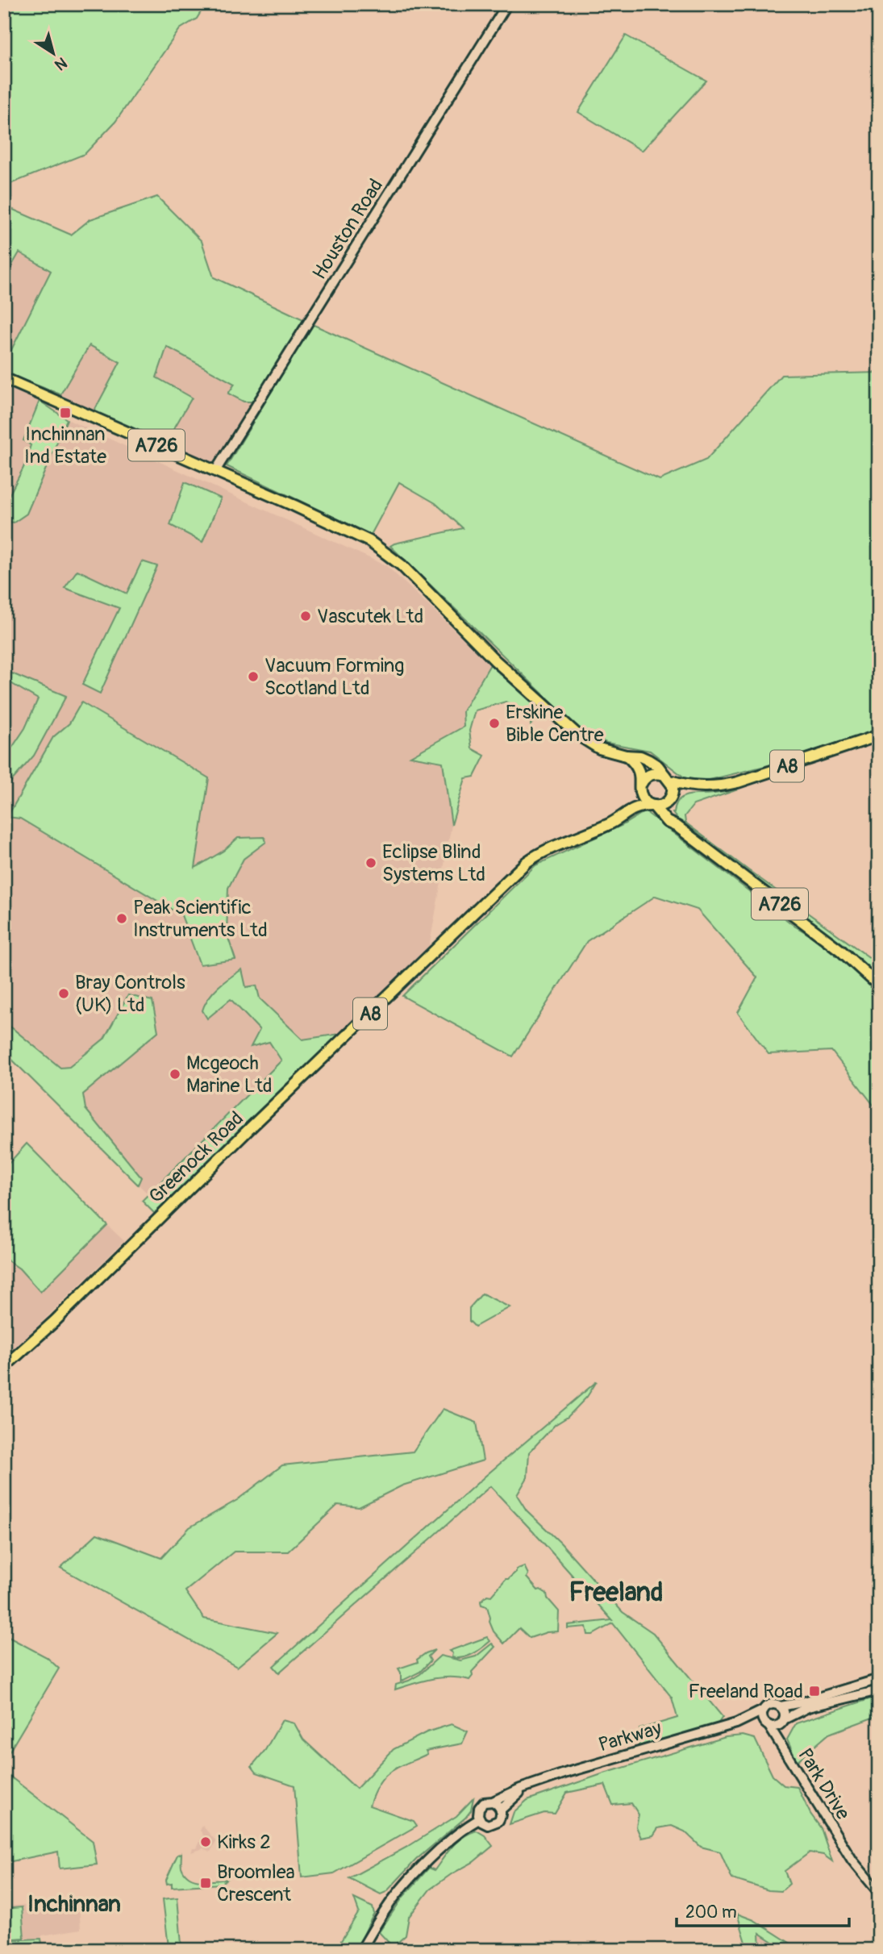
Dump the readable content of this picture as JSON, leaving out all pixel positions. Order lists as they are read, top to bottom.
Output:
{
  "streets": {
    "main road": ["A726", "A8", "Greenock Road"],
    "street": ["Houston Road", "Parkway", "Park Drive"]
  },
  "crossings": [
    ["Houston Road", "A726"],
    ["A726", "A8"],
    ["A726", "Greenock Road"],
    ["A8", "Greenock Road"],
    ["Parkway", "Park Drive"]
  ],
  "districts": ["Freeland", "Inchinnan"],
  "places": {
    "transit": ["Inchinnan Ind Estate", "Freeland Road", "Broomlea Crescent"],
    "other": [
      "Vascutek Ltd",
      "Vacuum Forming Scotland Ltd",
      "Erskine Bible Centre",
      "Eclipse Blind Systems Ltd",
      "Peak Scientific Instruments Ltd",
      "Bray Controls (UK) Ltd",
      "Mcgeoch Marine Ltd",
      "Kirks 2"
    ]
  },
  "scale_bar": "200 m",
  "north": "bottom right"
}
